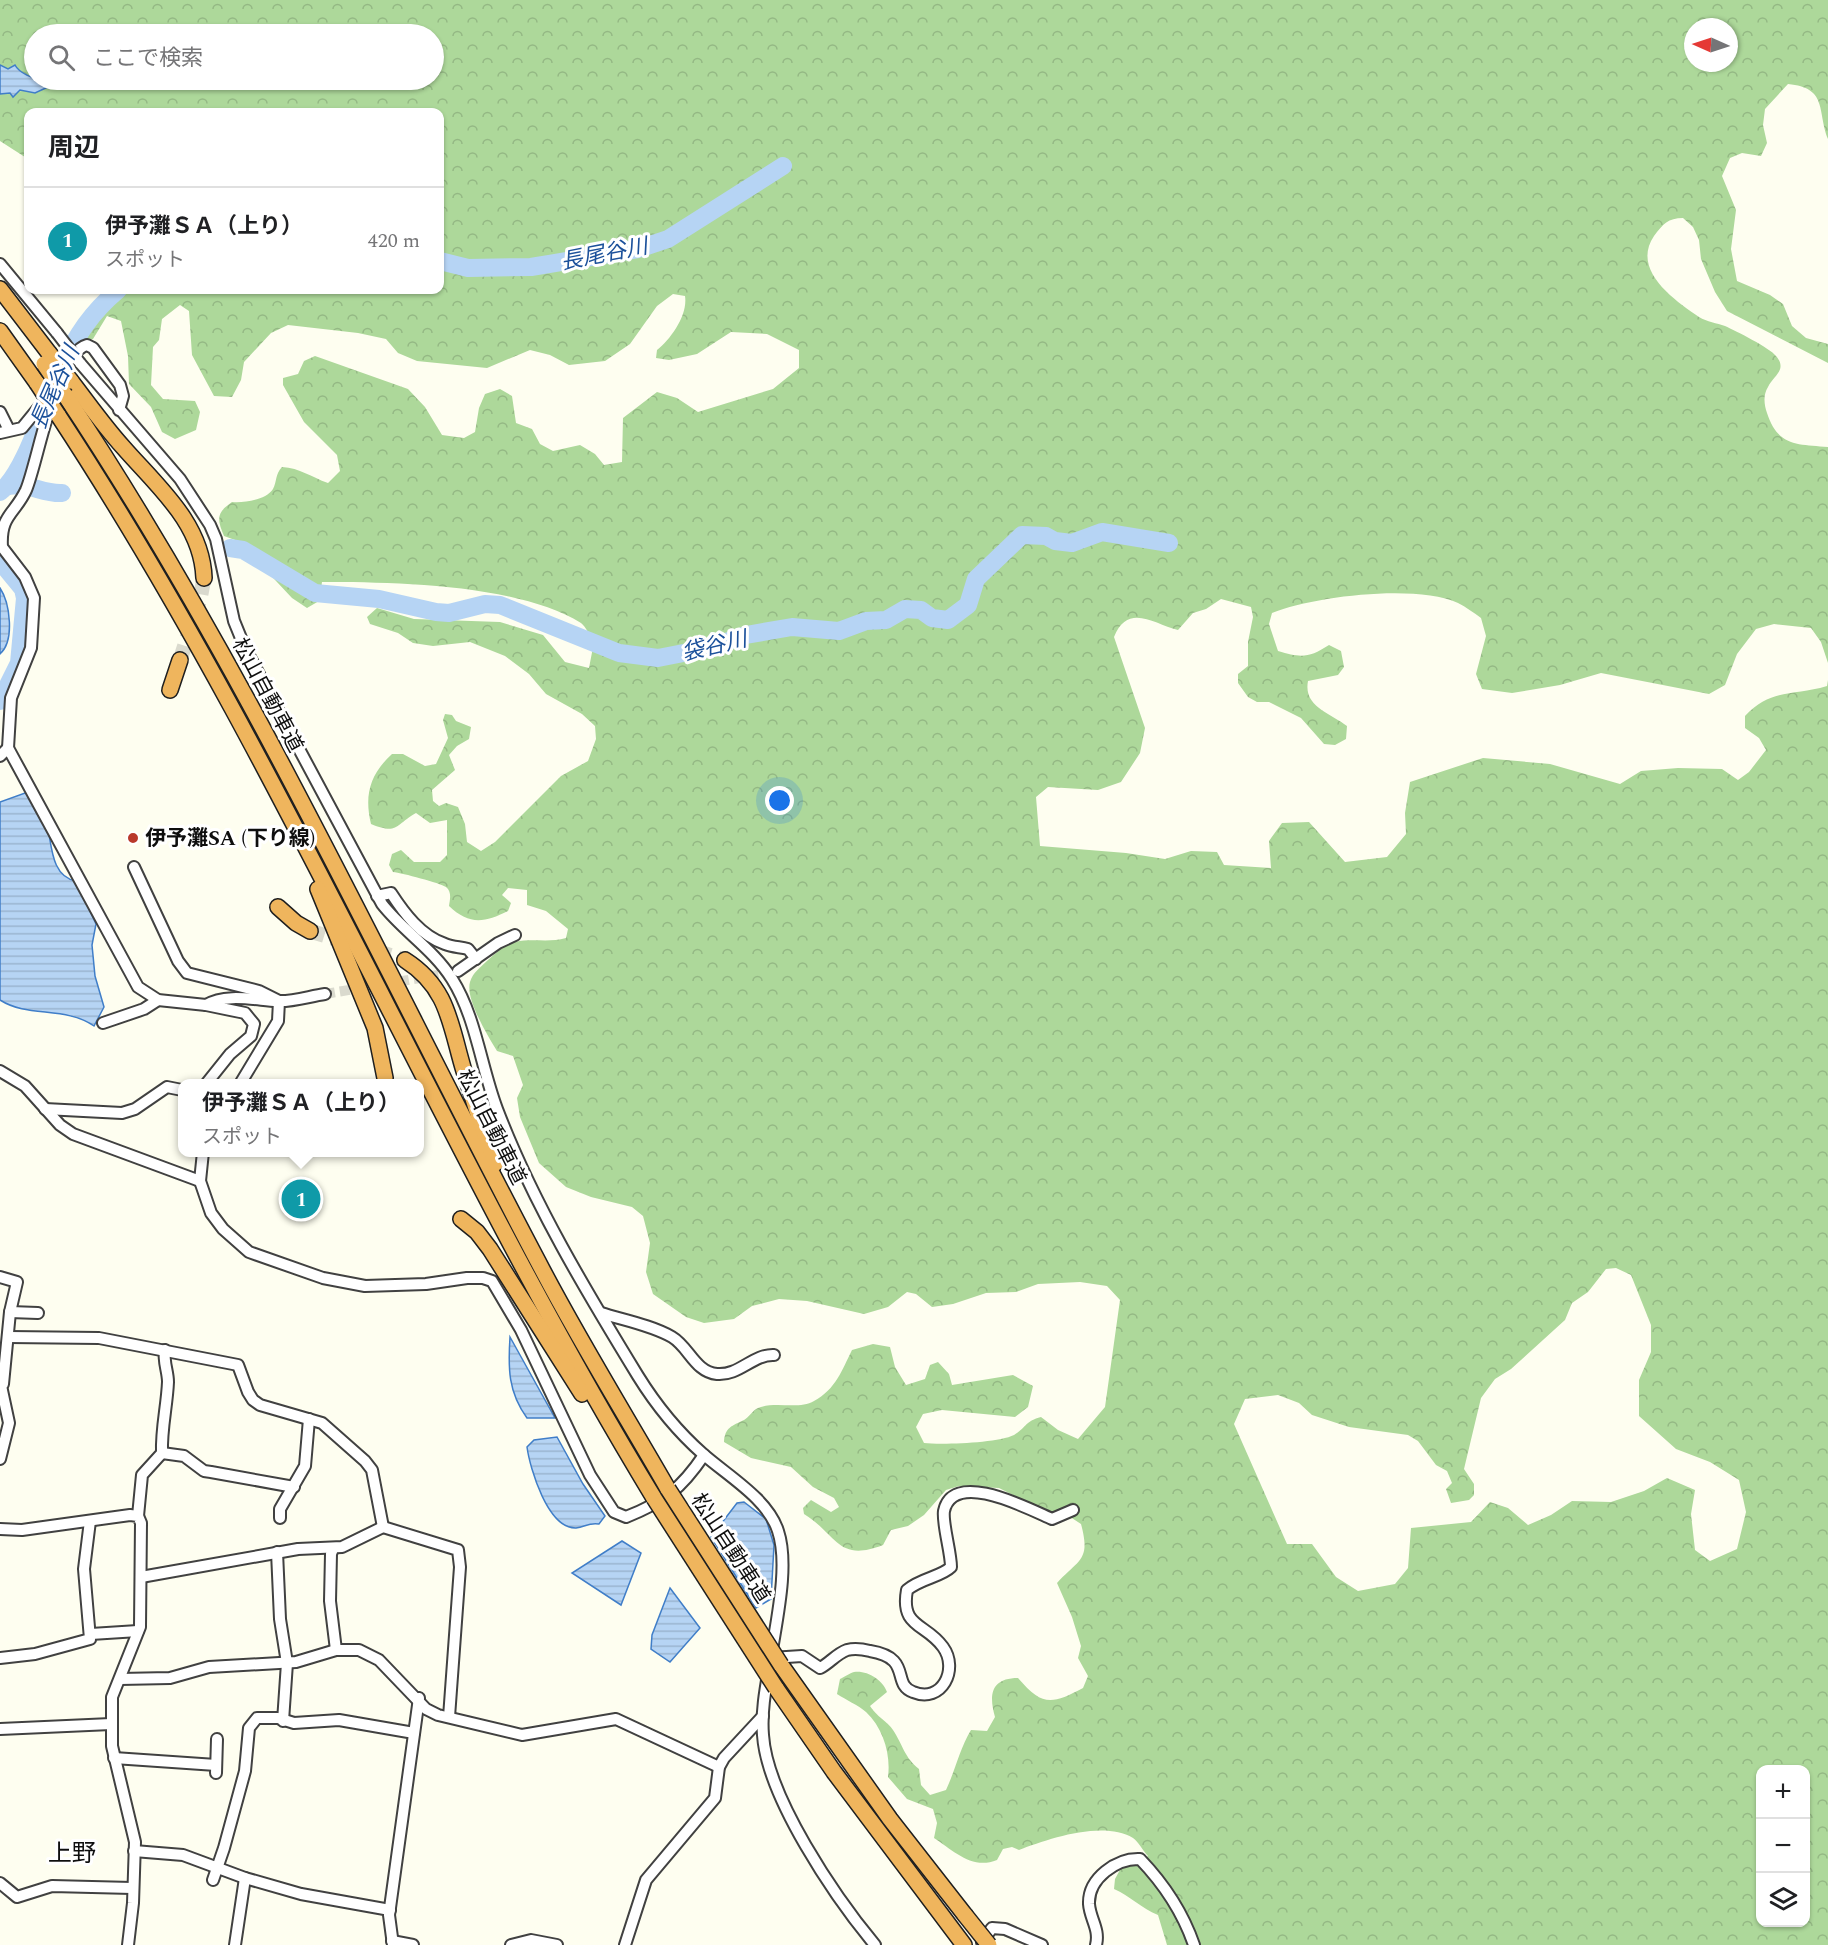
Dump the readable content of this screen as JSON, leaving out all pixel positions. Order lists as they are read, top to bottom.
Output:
{
  "streets": {
    "highway": ["松山自動車道"]
  },
  "districts": ["上野"],
  "water": ["長尾谷川", "袋谷川"],
  "places": ["伊予灘SA (下り線)"],
  "north": "left",
  "page": {
    "search": "ここで検索",
    "heading": "周辺",
    "list": [
      {
        "mark": "1",
        "name": "伊予灘ＳＡ（上り）",
        "note": "スポット",
        "value": "420 m"
      }
    ],
    "popup": ["伊予灘ＳＡ（上り）", "スポット"],
    "pins": "1",
    "map_buttons": ["+", "−"]
  }
}
